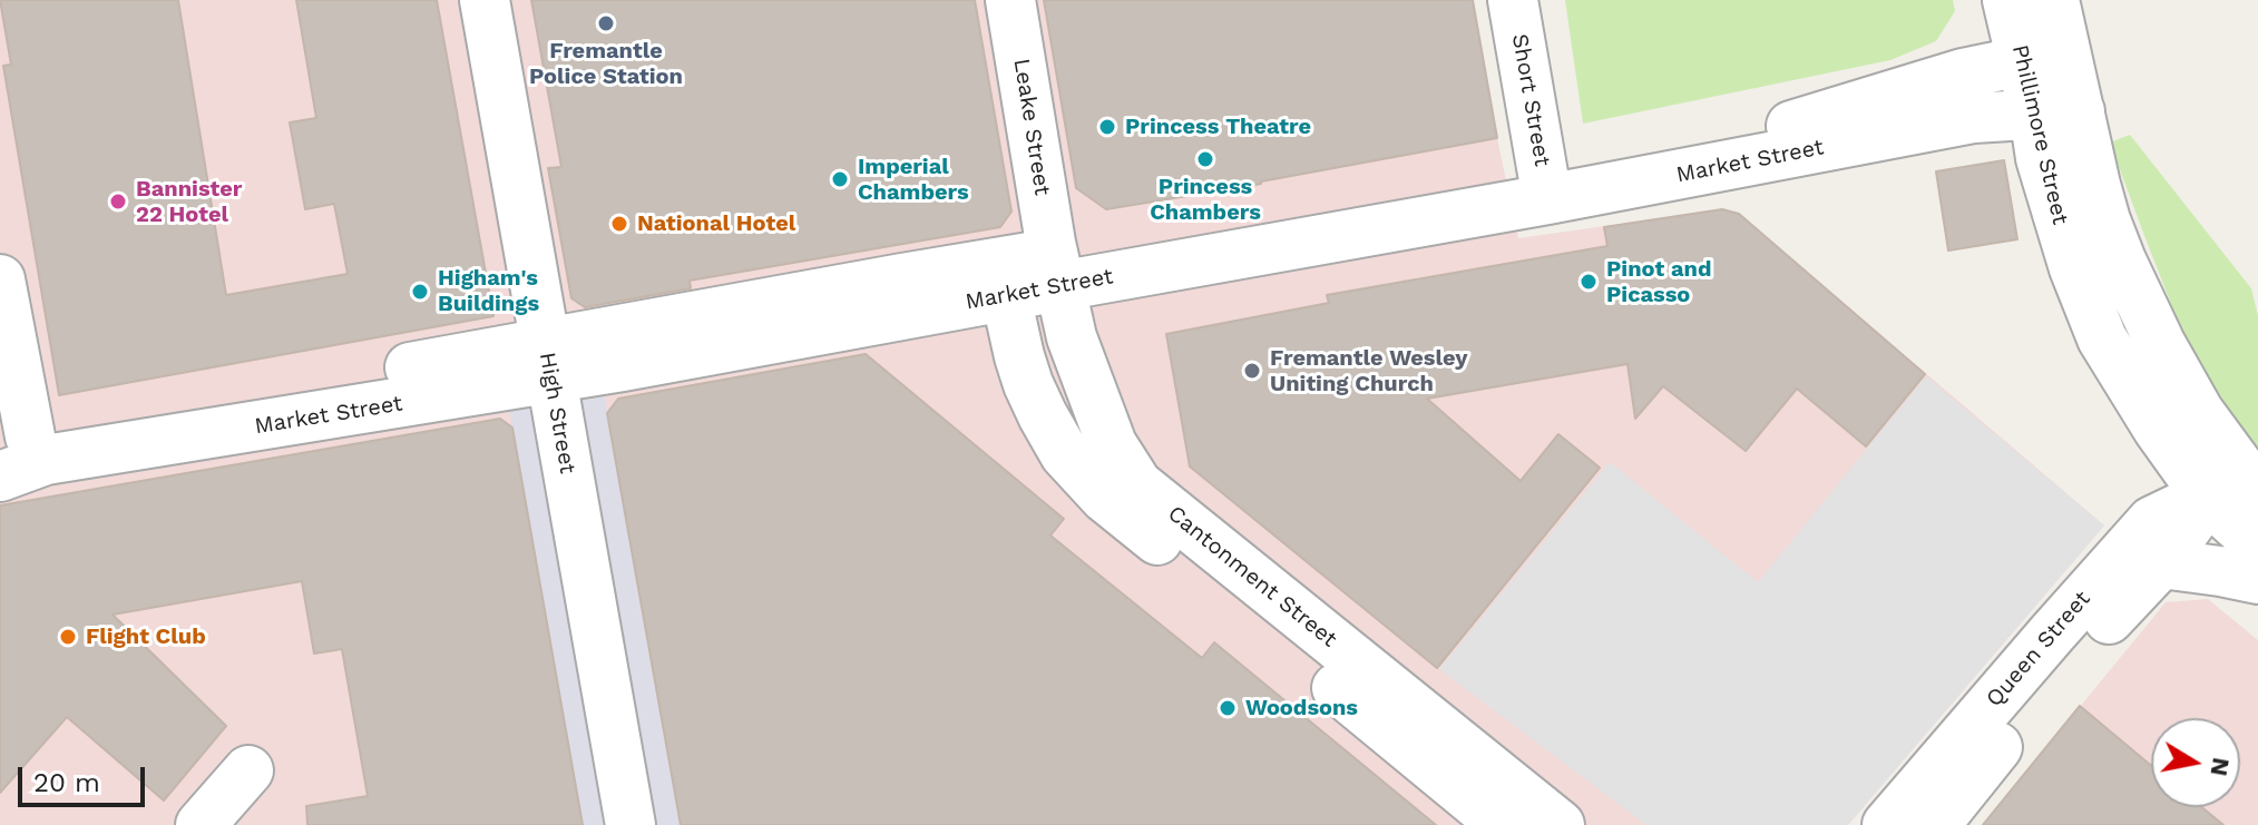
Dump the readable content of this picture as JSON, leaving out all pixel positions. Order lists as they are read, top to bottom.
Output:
{
  "streets": {
    "street": [
      "Short Street",
      "Leake Street",
      "Phillimore Street",
      "Market Street",
      "High Street",
      "Cantonment Street",
      "Queen Street"
    ]
  },
  "crossings": [
    ["Short Street", "Market Street"],
    ["Leake Street", "Market Street"],
    ["Leake Street", "Cantonment Street"],
    ["Phillimore Street", "Market Street"],
    ["Phillimore Street", "Queen Street"],
    ["Market Street", "High Street"],
    ["Market Street", "Cantonment Street"]
  ],
  "places": [
    "Fremantle Police Station",
    "Princess Theatre",
    "Princess Chambers",
    "Imperial Chambers",
    "Bannister 22 Hotel",
    "National Hotel",
    "Pinot and Picasso",
    "Higham's Buildings",
    "Fremantle Wesley Uniting Church",
    "Flight Club",
    "Woodsons"
  ],
  "scale_bar": "20 m",
  "north": "right"
}
